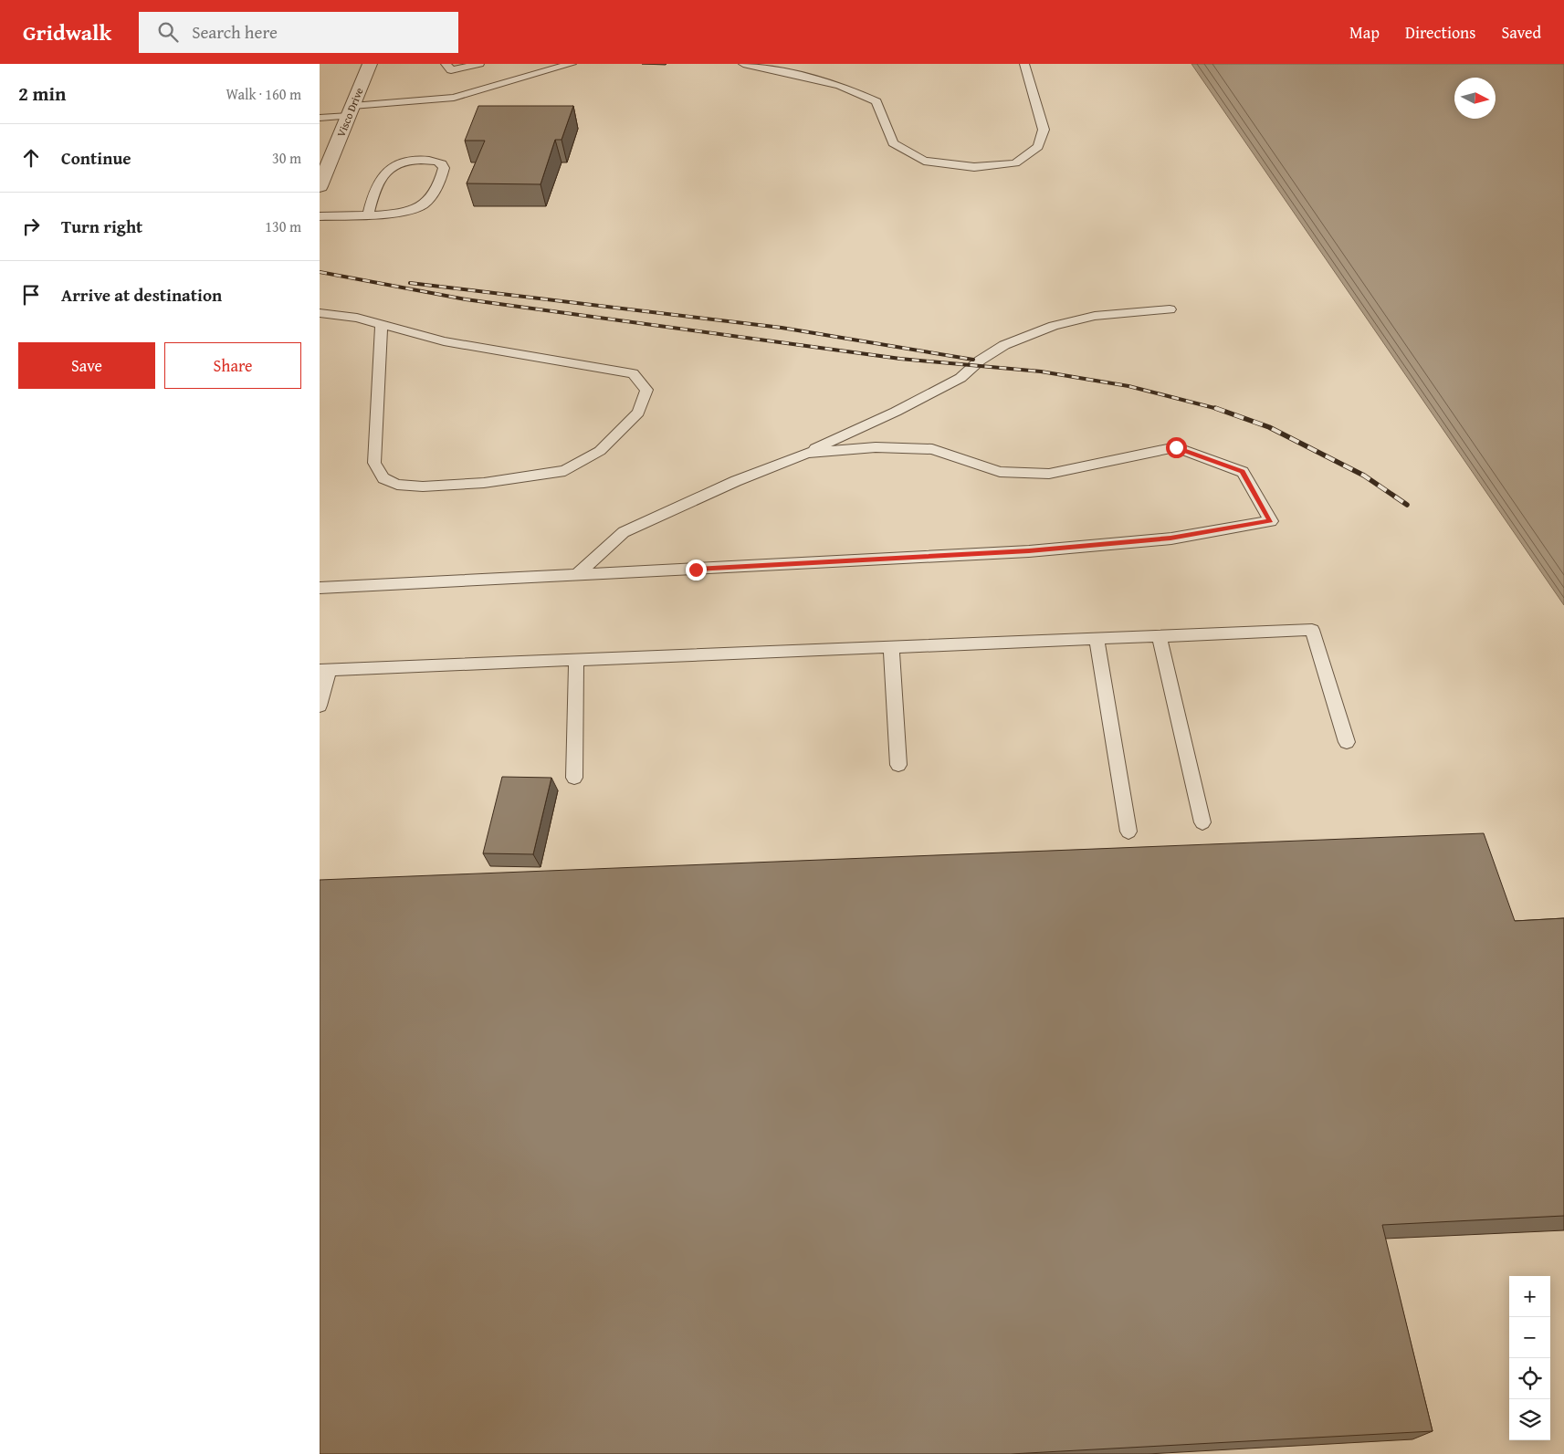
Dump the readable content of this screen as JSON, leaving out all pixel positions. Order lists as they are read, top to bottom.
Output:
{
  "streets": {
    "street": ["Visco Drive"]
  },
  "north": "right",
  "page": {
    "header": "Gridwalk",
    "search": "Search here",
    "nav": ["Map", "Directions", "Saved"],
    "heading": ["2 min", "Walk · 160 m"],
    "list": [
      ["Continue", "30 m"],
      ["Turn right", "130 m"],
      "Arrive at destination"
    ],
    "buttons": ["Save", "Share"],
    "map_buttons": ["+", "−"]
  }
}
